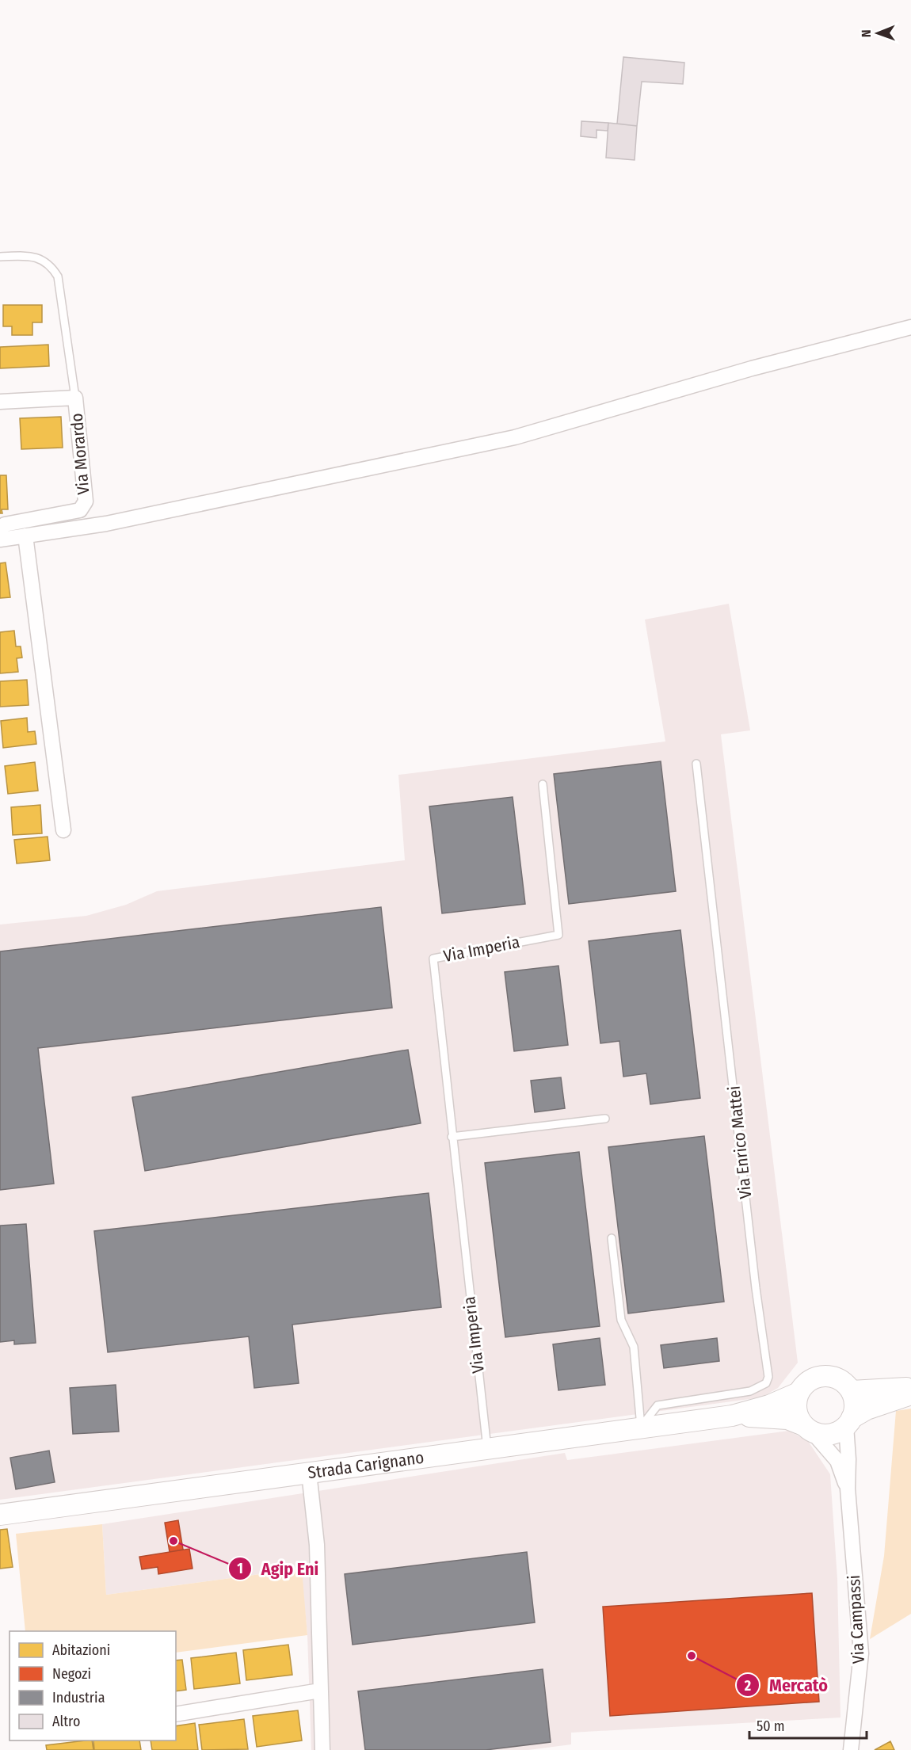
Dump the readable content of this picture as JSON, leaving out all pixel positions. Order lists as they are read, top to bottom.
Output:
{
  "streets": {
    "street": ["Via Morardo", "Strada Carignano", "Via Campassi"],
    "lane": ["Via Imperia", "Via Enrico Mattei"]
  },
  "crossings": [
    ["Via Imperia", "Strada Carignano"],
    ["Via Enrico Mattei", "Strada Carignano"],
    ["Strada Carignano", "Via Campassi"]
  ],
  "places": ["Agip Eni", "Mercatò"],
  "legend": [
    "Abitazioni",
    "Negozi",
    "Industria",
    "Altro"
  ],
  "scale_bar": "50 m",
  "north": "left"
}
